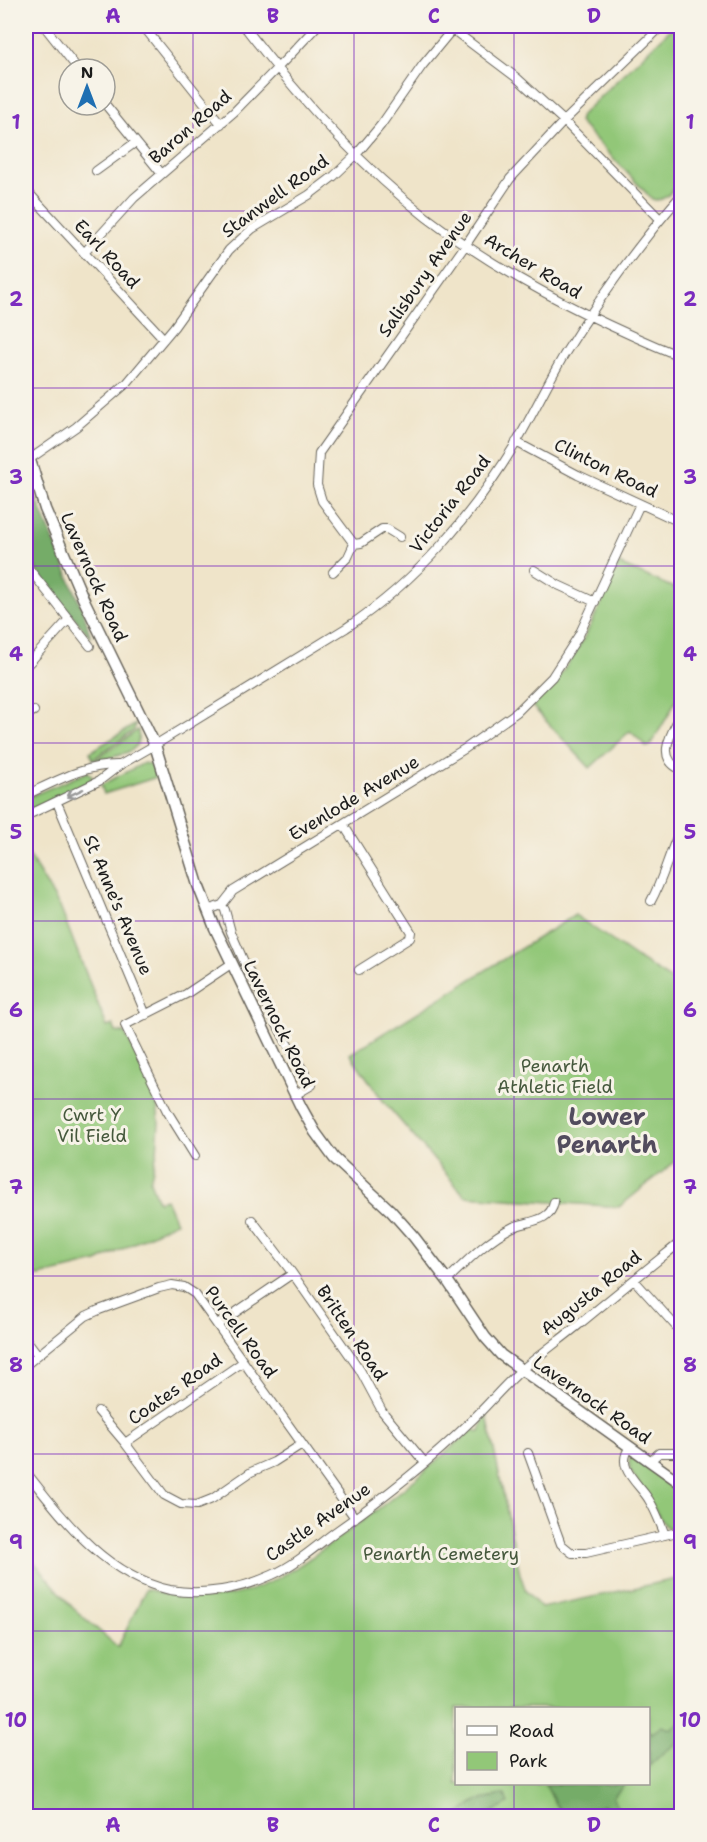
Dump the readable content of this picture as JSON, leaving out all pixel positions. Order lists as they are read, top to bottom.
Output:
{
  "streets": {
    "main road": ["Lavernock Road"],
    "street": [
      "Baron Road",
      "Stanwell Road",
      "Earl Road",
      "Archer Road",
      "Salisbury Avenue",
      "Clinton Road",
      "Victoria Road",
      "Evenlode Avenue",
      "St Anne's Avenue",
      "Augusta Road",
      "Purcell Road",
      "Britten Road",
      "Coates Road",
      "Castle Avenue"
    ]
  },
  "crossings": [
    ["Baron Road", "Earl Road"],
    ["Baron Road", "Archer Road"],
    ["Stanwell Road", "Earl Road"],
    ["Stanwell Road", "Archer Road"],
    ["Stanwell Road", "Lavernock Road"],
    ["Archer Road", "Salisbury Avenue"],
    ["Archer Road", "Victoria Road"],
    ["Clinton Road", "Victoria Road"],
    ["Clinton Road", "Evenlode Avenue"],
    ["Victoria Road", "Lavernock Road"],
    ["Lavernock Road", "Evenlode Avenue"],
    ["Lavernock Road", "Augusta Road"],
    ["Lavernock Road", "Castle Avenue"],
    ["Augusta Road", "Castle Avenue"],
    ["Purcell Road", "Coates Road"],
    ["Purcell Road", "Castle Avenue"],
    ["Britten Road", "Castle Avenue"]
  ],
  "districts": ["Lower Penarth"],
  "parks": ["Penarth Athletic Field", "Cwrt Y Vil Field", "Penarth Cemetery"],
  "legend": ["Road", "Park"],
  "north": "top",
  "grid": {
    "columns": [
      "A",
      "B",
      "C",
      "D"
    ],
    "rows": [
      "1",
      "2",
      "3",
      "4",
      "5",
      "6",
      "7",
      "8",
      "9",
      "10"
    ]
  }
}
